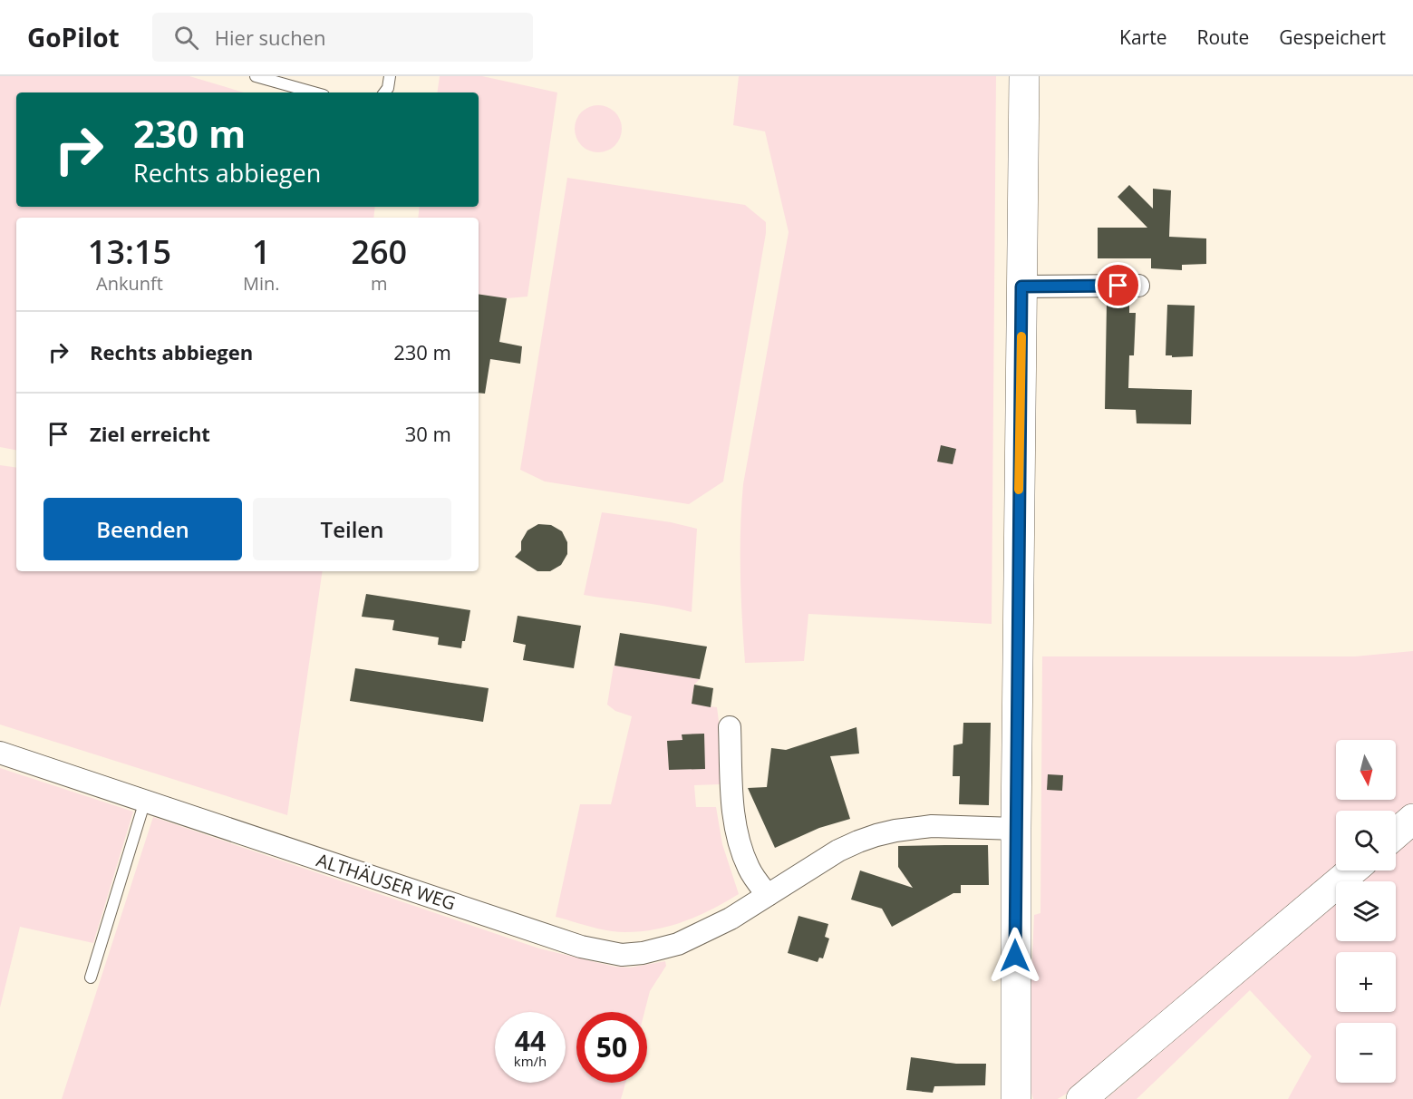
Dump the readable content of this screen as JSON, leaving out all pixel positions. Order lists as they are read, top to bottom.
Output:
{
  "streets": {
    "street": ["ALTHÄUSER WEG"]
  },
  "north": "bottom",
  "page": {
    "header": "GoPilot",
    "search": "Hier suchen",
    "nav": ["Karte", "Route", "Gespeichert"],
    "turn": ["230 m", "Rechts abbiegen"],
    "eta": [
      "13:15",
      "Ankunft",
      "1",
      "Min.",
      "260",
      "m"
    ],
    "list": [
      {
        "name": "Rechts abbiegen",
        "value": "230 m"
      },
      {
        "name": "Ziel erreicht",
        "value": "30 m"
      }
    ],
    "buttons": ["Beenden", "Teilen"],
    "map_buttons": ["+", "−"],
    "speed": "44 km/h",
    "limit": "50"
  }
}
